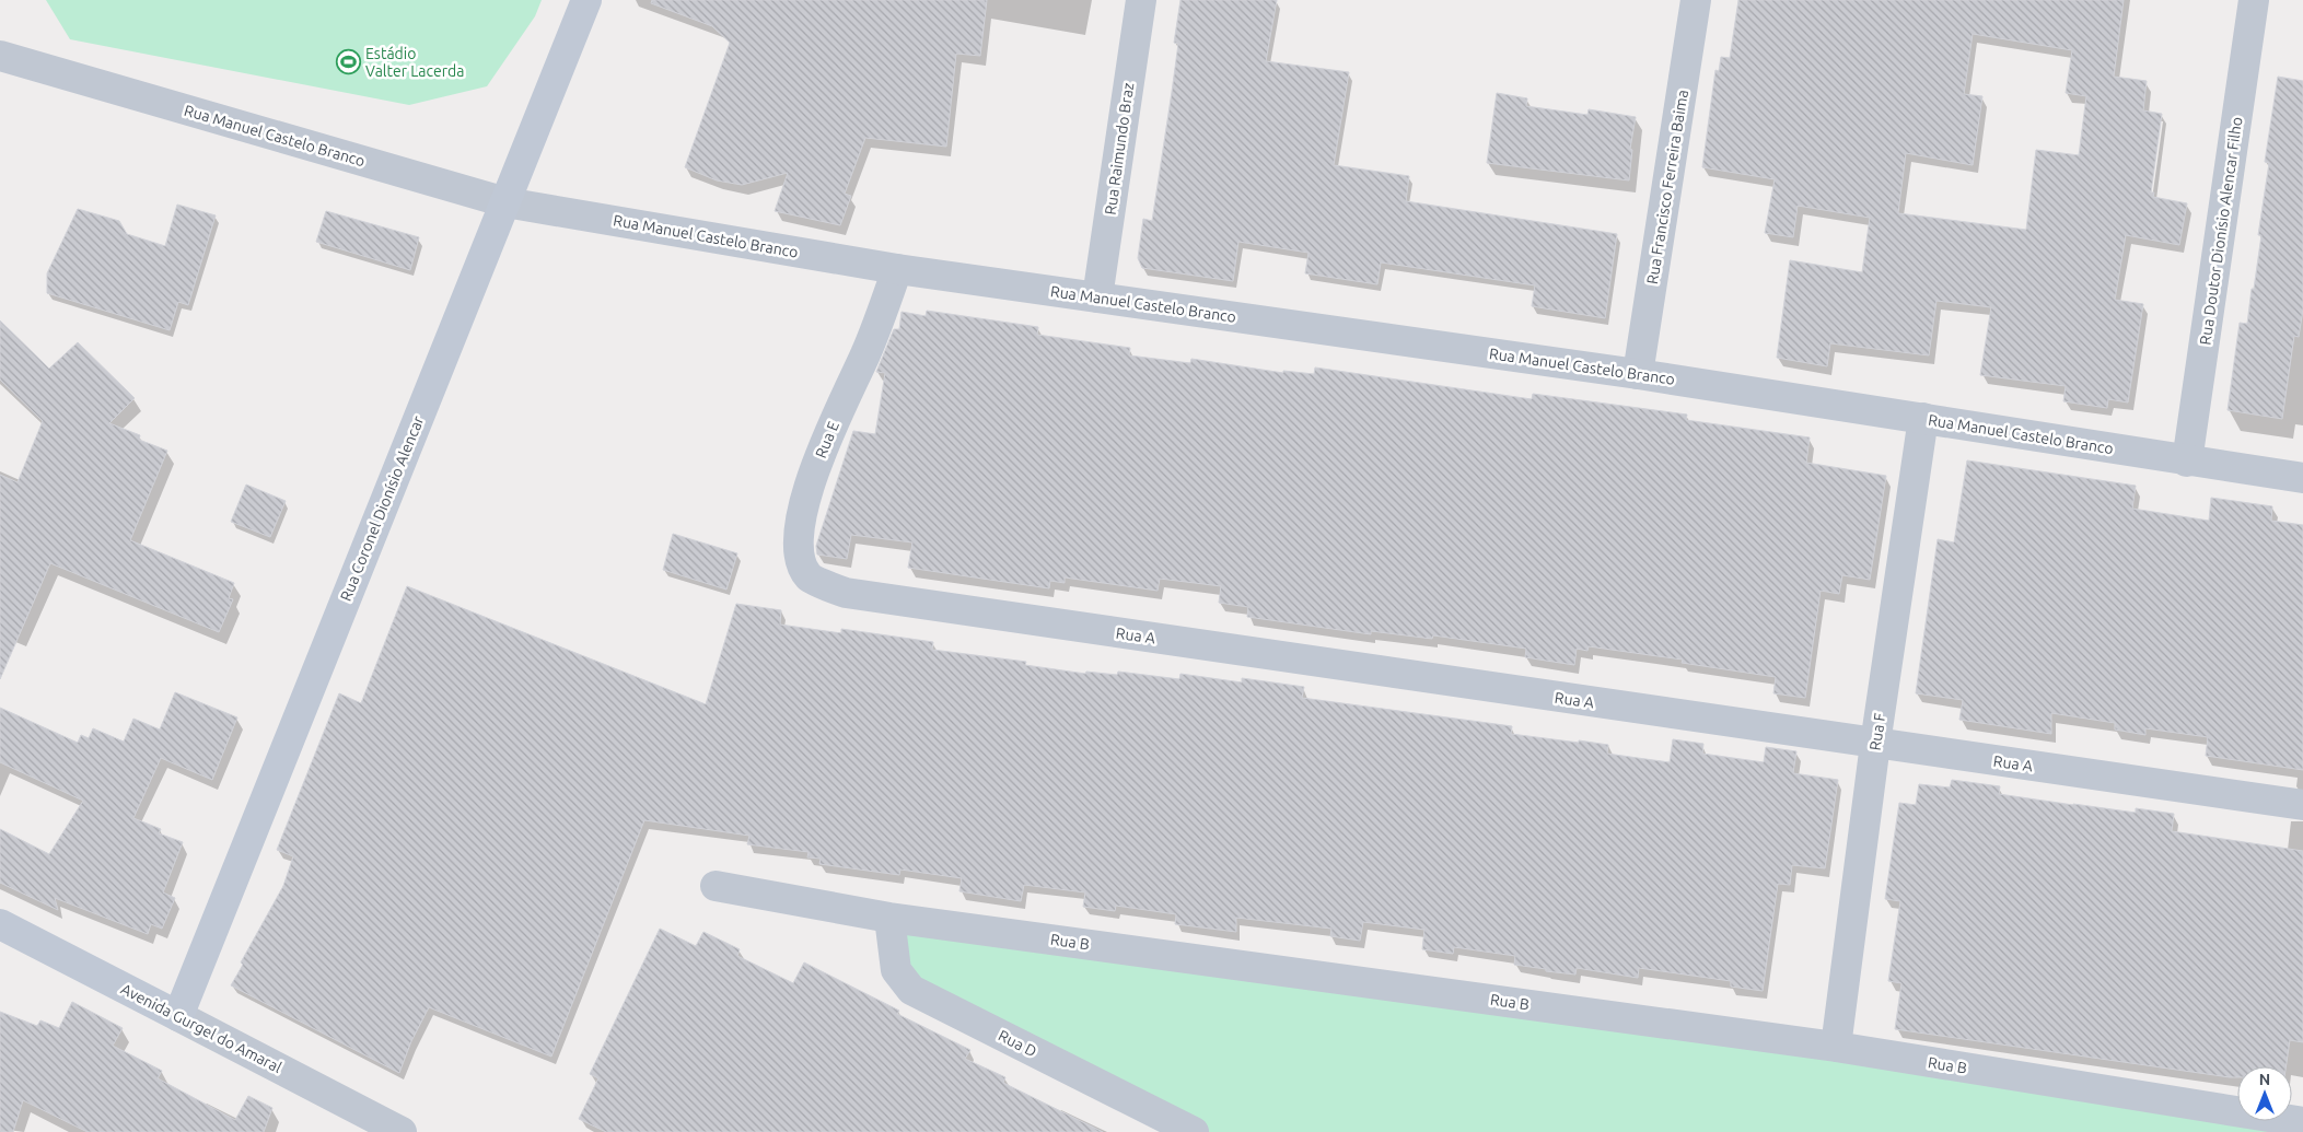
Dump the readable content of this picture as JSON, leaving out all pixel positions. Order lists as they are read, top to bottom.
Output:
{
  "streets": {
    "main road": ["Rua Coronel Dionísio Alencar", "Avenida Gurgel do Amaral"],
    "street": [
      "Rua Manuel Castelo Branco",
      "Rua Raimundo Braz",
      "Rua Francisco Ferreira Baima",
      "Rua Doutor Dionísio Alencar Filho",
      "Rua E",
      "Rua A",
      "Rua F",
      "Rua B",
      "Rua D"
    ]
  },
  "crossings": [
    ["Rua Manuel Castelo Branco", "Rua Raimundo Braz"],
    ["Rua Manuel Castelo Branco", "Rua Francisco Ferreira Baima"],
    ["Rua Manuel Castelo Branco", "Rua Doutor Dionísio Alencar Filho"],
    ["Rua Manuel Castelo Branco", "Rua E"],
    ["Rua Manuel Castelo Branco", "Rua Coronel Dionísio Alencar"],
    ["Rua Manuel Castelo Branco", "Rua F"],
    ["Rua E", "Rua A"],
    ["Rua Coronel Dionísio Alencar", "Avenida Gurgel do Amaral"],
    ["Rua A", "Rua F"],
    ["Rua F", "Rua B"],
    ["Rua B", "Rua D"]
  ],
  "places": {
    "sports": ["Estádio Valter Lacerda"]
  },
  "north": "top"
}
